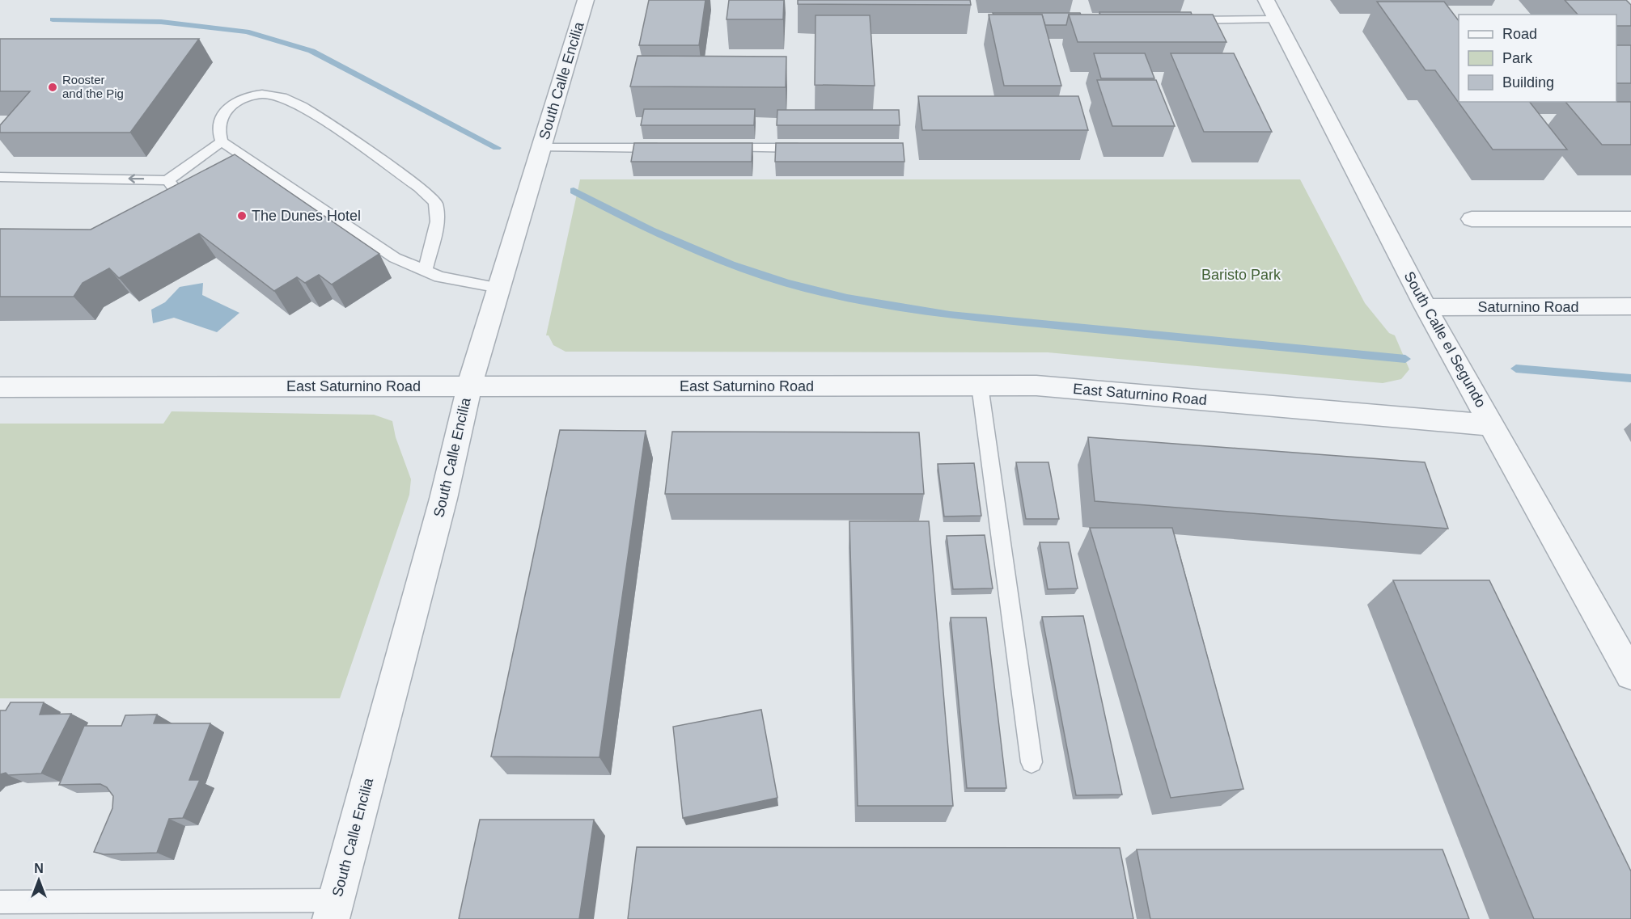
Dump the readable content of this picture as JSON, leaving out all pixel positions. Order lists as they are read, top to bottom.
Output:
{
  "streets": {
    "street": [
      "South Calle Encilia",
      "Saturnino Road",
      "South Calle el Segundo",
      "East Saturnino Road"
    ]
  },
  "crossings": [
    ["South Calle Encilia", "East Saturnino Road"],
    ["Saturnino Road", "South Calle el Segundo"],
    ["South Calle el Segundo", "East Saturnino Road"]
  ],
  "parks": ["Baristo Park"],
  "places": ["Rooster and the Pig", "The Dunes Hotel"],
  "legend": ["Road", "Park", "Building"],
  "north": "top"
}
